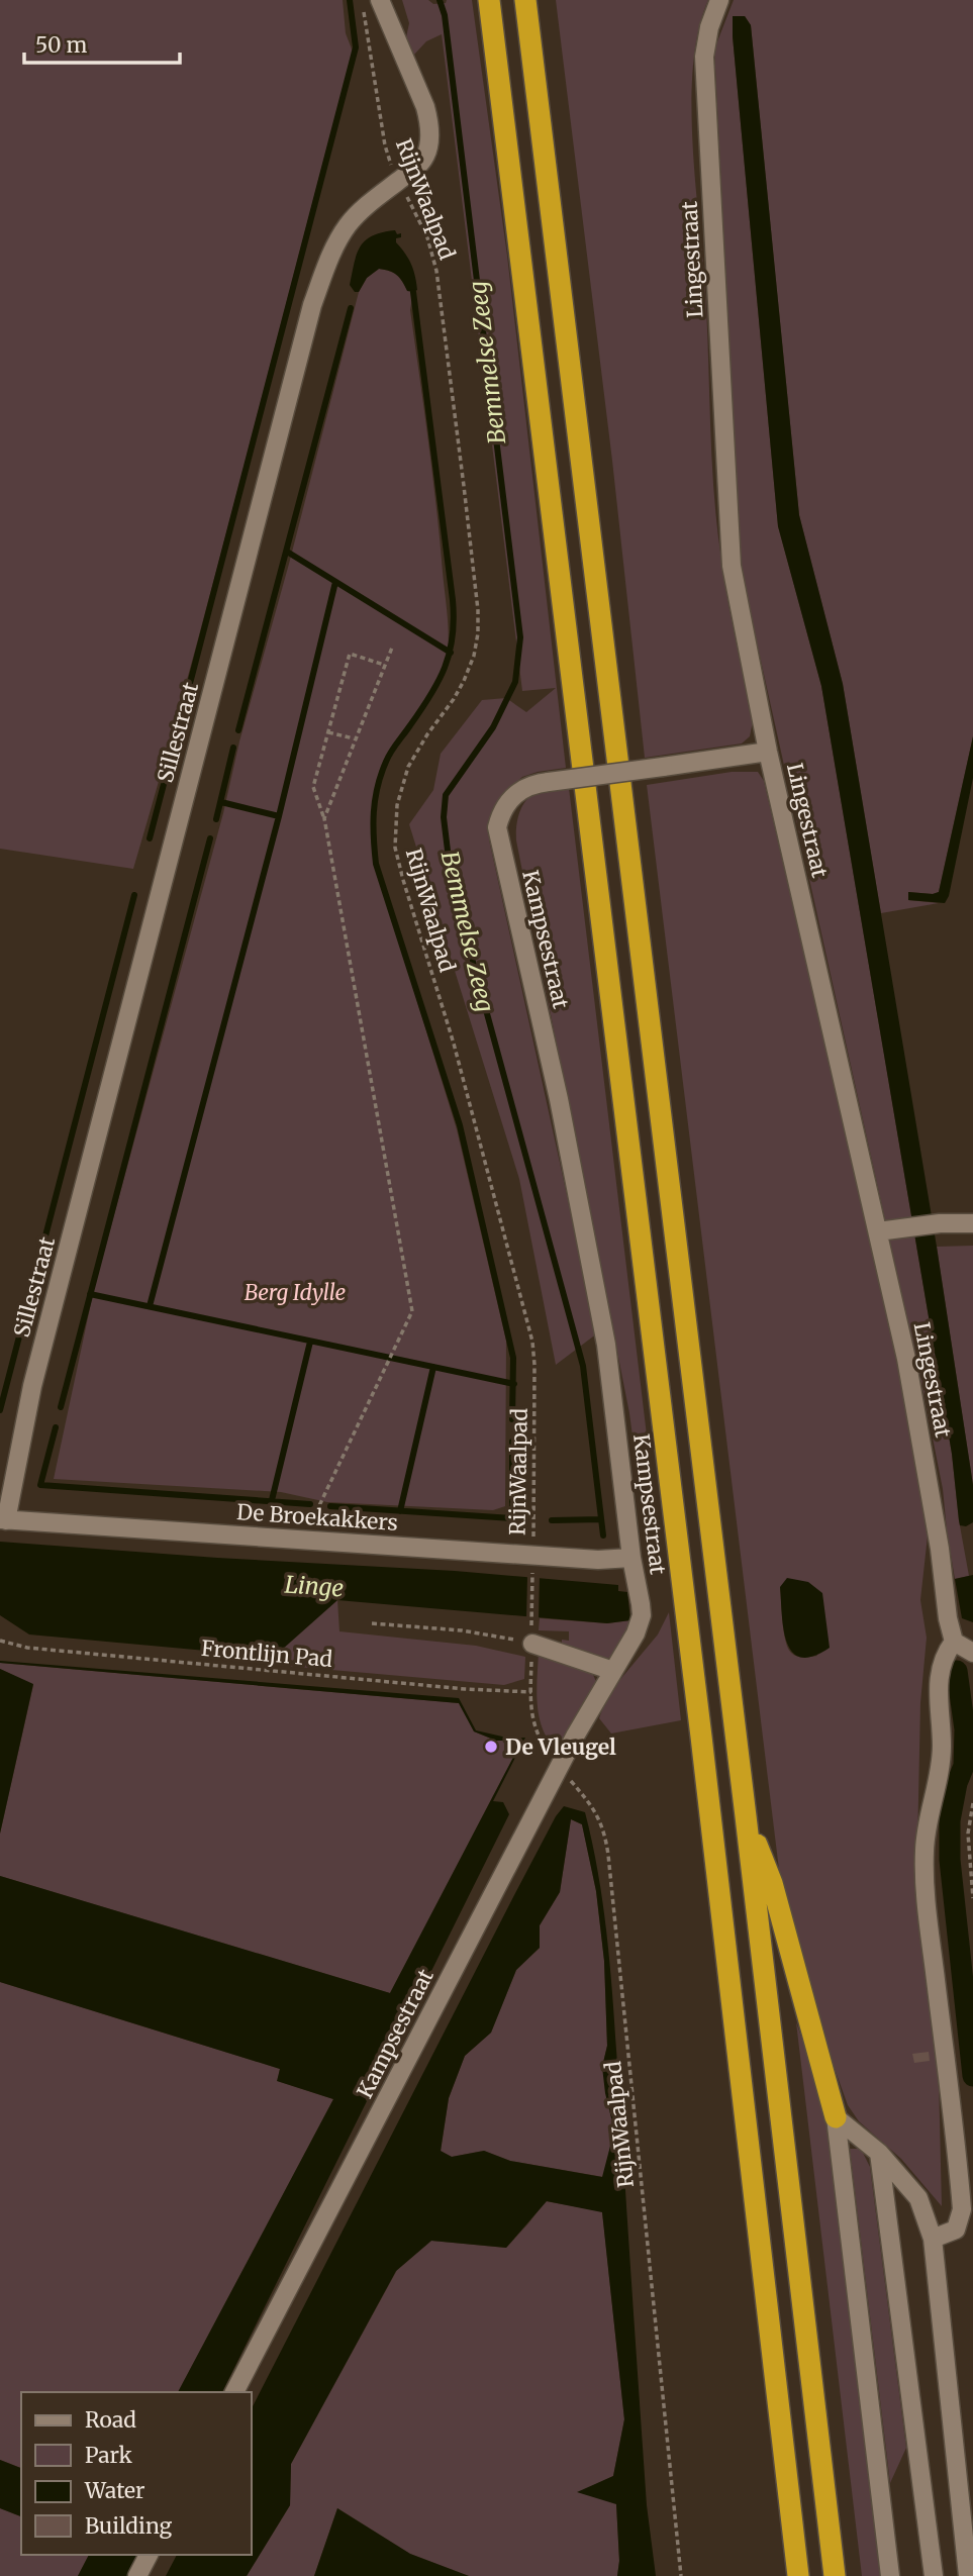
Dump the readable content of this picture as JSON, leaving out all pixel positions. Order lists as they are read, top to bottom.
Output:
{
  "streets": {
    "street": [
      "Lingestraat",
      "Sillestraat",
      "Kampsestraat",
      "De Broekakkers"
    ],
    "path": ["RijnWaalpad", "Frontlijn Pad"]
  },
  "crossings": [
    ["RijnWaalpad", "Sillestraat"],
    ["RijnWaalpad", "Kampsestraat"],
    ["RijnWaalpad", "De Broekakkers"],
    ["RijnWaalpad", "Frontlijn Pad"],
    ["Lingestraat", "Kampsestraat"],
    ["Sillestraat", "De Broekakkers"],
    ["Kampsestraat", "De Broekakkers"]
  ],
  "water": ["Bemmelse Zeeg", "Linge"],
  "parks": ["Berg Idylle"],
  "places": ["De Vleugel"],
  "legend": [
    "Road",
    "Park",
    "Water",
    "Building"
  ],
  "scale_bar": "50 m"
}
